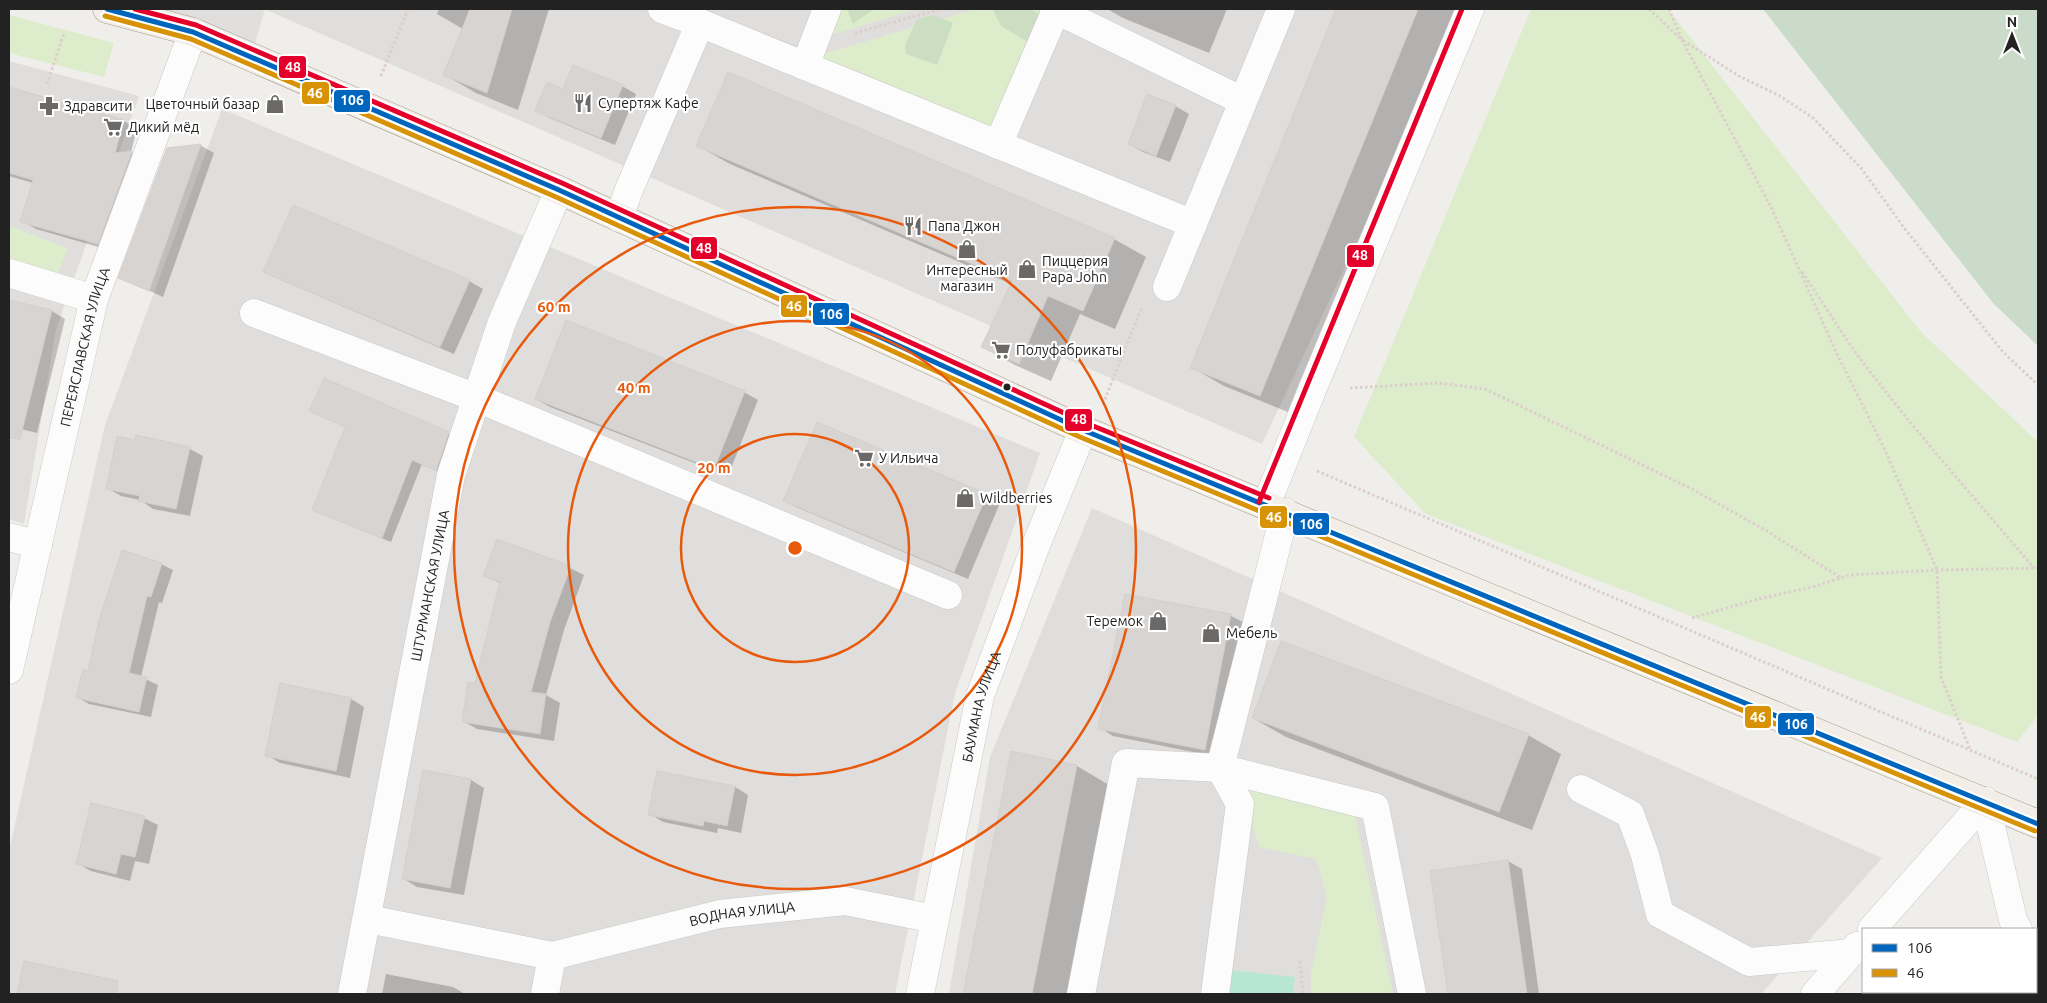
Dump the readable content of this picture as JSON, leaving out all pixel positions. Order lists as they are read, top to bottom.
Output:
{
  "streets": {
    "street": [
      "ПЕРЕЯСЛАВСКАЯ УЛИЦА",
      "ШТУРМАНСКАЯ УЛИЦА",
      "БАУМАНА УЛИЦА",
      "ВОДНАЯ УЛИЦА"
    ]
  },
  "crossings": [
    ["ШТУРМАНСКАЯ УЛИЦА", "ВОДНАЯ УЛИЦА"],
    ["БАУМАНА УЛИЦА", "ВОДНАЯ УЛИЦА"]
  ],
  "places": {
    "restaurant": ["Супертяж Кафе", "Папа Джон"],
    "shop": [
      "Цветочный базар",
      "Интересный магазин",
      "Пиццерия Papa John",
      "Wildberries",
      "Теремок",
      "Мебель"
    ],
    "pharmacy": ["Здравсити"],
    "supermarket": ["Дикий мёд", "Полуфабрикаты", "У Ильича"]
  },
  "lines": ["transit line 106", "transit line 48", "transit line 46"],
  "legend": ["106", "46"],
  "north": "top",
  "rings": ["60 m", "40 m", "20 m"]
}
